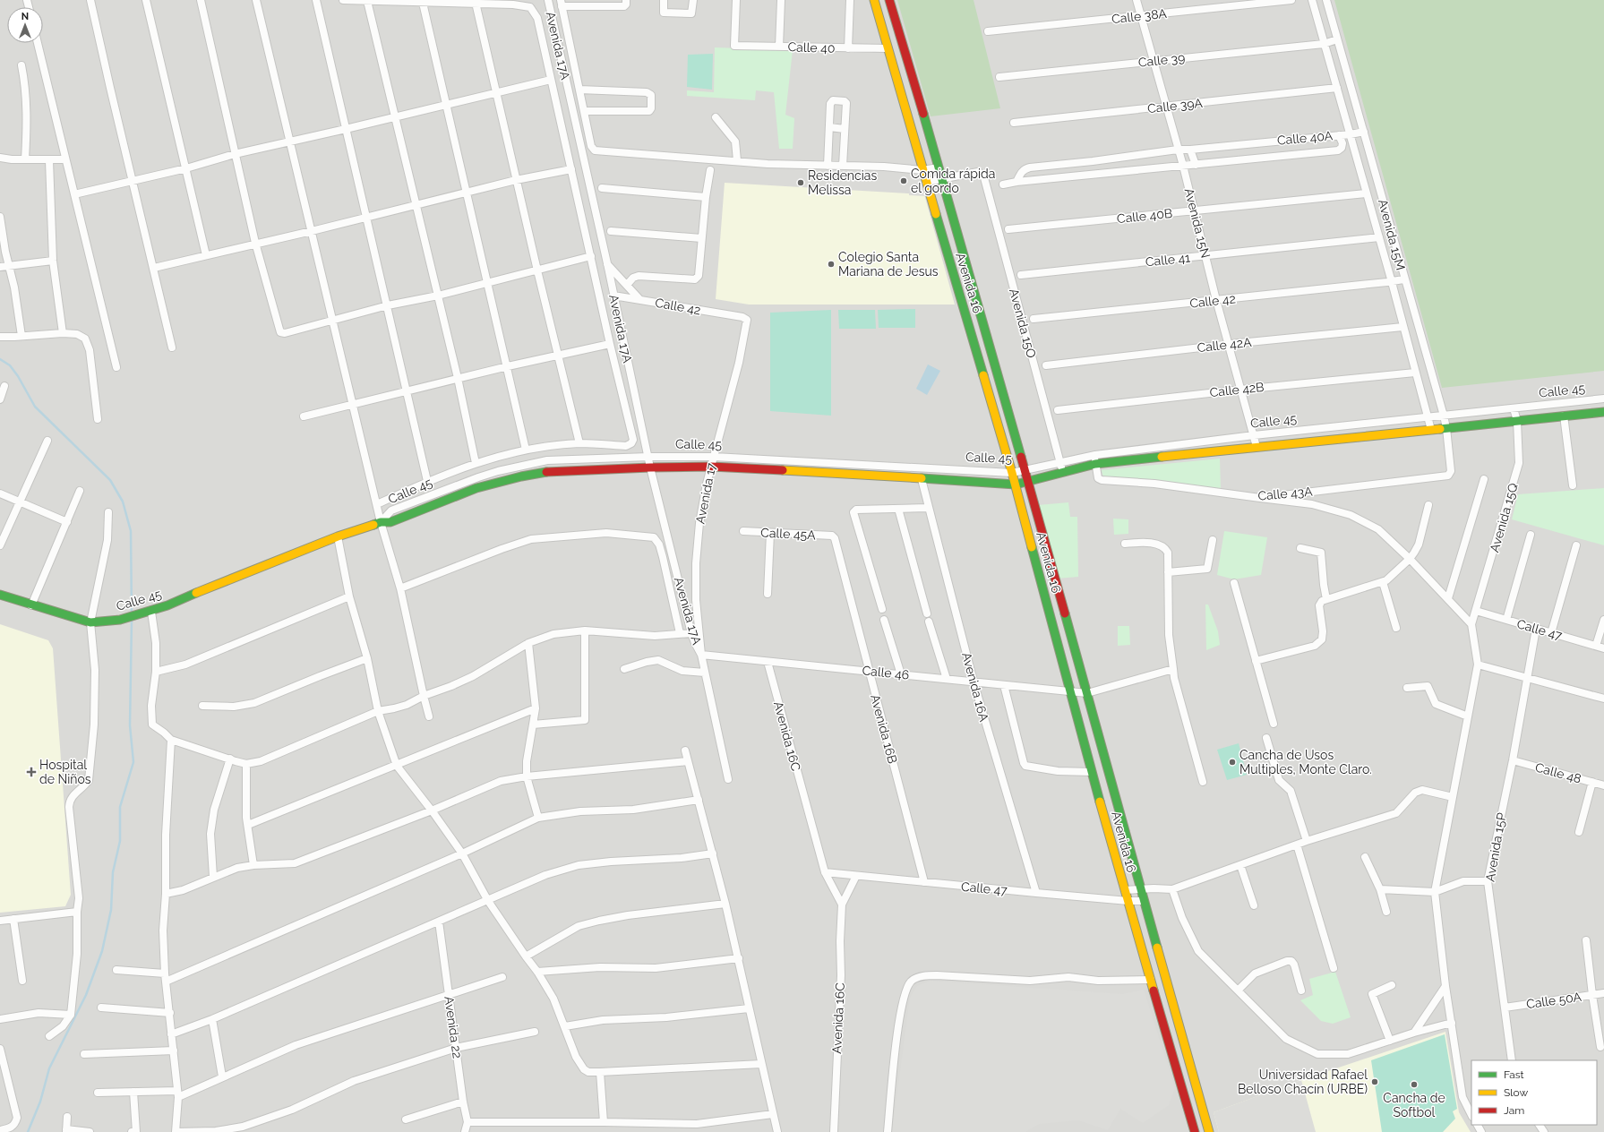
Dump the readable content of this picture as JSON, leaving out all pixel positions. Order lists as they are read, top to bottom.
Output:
{
  "streets": {
    "main road": ["Avenida 16", "Calle 45"],
    "street": [
      "Calle 38A",
      "Avenida 17A",
      "Calle 40",
      "Calle 39",
      "Calle 39A",
      "Calle 40A",
      "Calle 40B",
      "Avenida 15N",
      "Avenida 15M",
      "Calle 41",
      "Calle 42",
      "Avenida 15O",
      "Calle 42A",
      "Calle 42B",
      "Avenida 17",
      "Calle 43A",
      "Avenida 15Q",
      "Calle 45A",
      "Calle 47",
      "Calle 46",
      "Avenida 16A",
      "Avenida 16B",
      "Avenida 16C",
      "Calle 48",
      "Avenida 15P",
      "Calle 50A",
      "Avenida 22"
    ]
  },
  "crossings": [
    ["Calle 38A", "Avenida 15N"],
    ["Avenida 17A", "Calle 42"],
    ["Avenida 17A", "Calle 45"],
    ["Avenida 17A", "Avenida 17"],
    ["Avenida 17A", "Calle 46"],
    ["Calle 40", "Avenida 16"],
    ["Calle 39", "Avenida 15N"],
    ["Calle 39", "Avenida 15M"],
    ["Calle 39A", "Avenida 15N"],
    ["Calle 39A", "Avenida 15M"],
    ["Calle 40A", "Avenida 15N"],
    ["Calle 40B", "Avenida 15N"],
    ["Calle 40B", "Avenida 15M"],
    ["Avenida 15N", "Calle 41"],
    ["Avenida 15N", "Calle 42"],
    ["Avenida 15N", "Calle 42A"],
    ["Avenida 15N", "Calle 42B"],
    ["Avenida 15N", "Calle 45"],
    ["Avenida 15M", "Calle 41"],
    ["Avenida 15M", "Calle 42"],
    ["Avenida 15M", "Calle 42A"],
    ["Avenida 15M", "Calle 42B"],
    ["Avenida 15M", "Calle 45"],
    ["Avenida 15M", "Calle 43A"],
    ["Avenida 16", "Avenida 15O"],
    ["Avenida 16", "Calle 45"],
    ["Avenida 16", "Calle 47"],
    ["Avenida 16", "Calle 46"],
    ["Calle 42", "Avenida 17"],
    ["Avenida 15O", "Calle 45"],
    ["Calle 45", "Avenida 17"],
    ["Calle 45", "Calle 43A"],
    ["Calle 45", "Avenida 15Q"],
    ["Calle 45", "Avenida 16A"],
    ["Avenida 17", "Calle 46"],
    ["Avenida 15Q", "Calle 47"],
    ["Calle 45A", "Avenida 16B"],
    ["Calle 47", "Avenida 16A"],
    ["Calle 47", "Avenida 16B"],
    ["Calle 47", "Avenida 16C"],
    ["Calle 47", "Avenida 15P"],
    ["Calle 46", "Avenida 16A"],
    ["Calle 46", "Avenida 16B"],
    ["Calle 46", "Avenida 16C"],
    ["Calle 48", "Avenida 15P"],
    ["Avenida 15P", "Calle 50A"]
  ],
  "places": {
    "other": [
      "Comida rápida el gordo",
      "Residencias Melissa",
      "Colegio Santa Mariana de Jesus",
      "Cancha de Usos Multiples, Monte Claro.",
      "Universidad Rafael Belloso Chacín (URBE)",
      "Cancha de Softbol"
    ],
    "health": ["Hospital de Niños"]
  },
  "legend": ["Fast", "Slow", "Jam"],
  "north": "top"
}
